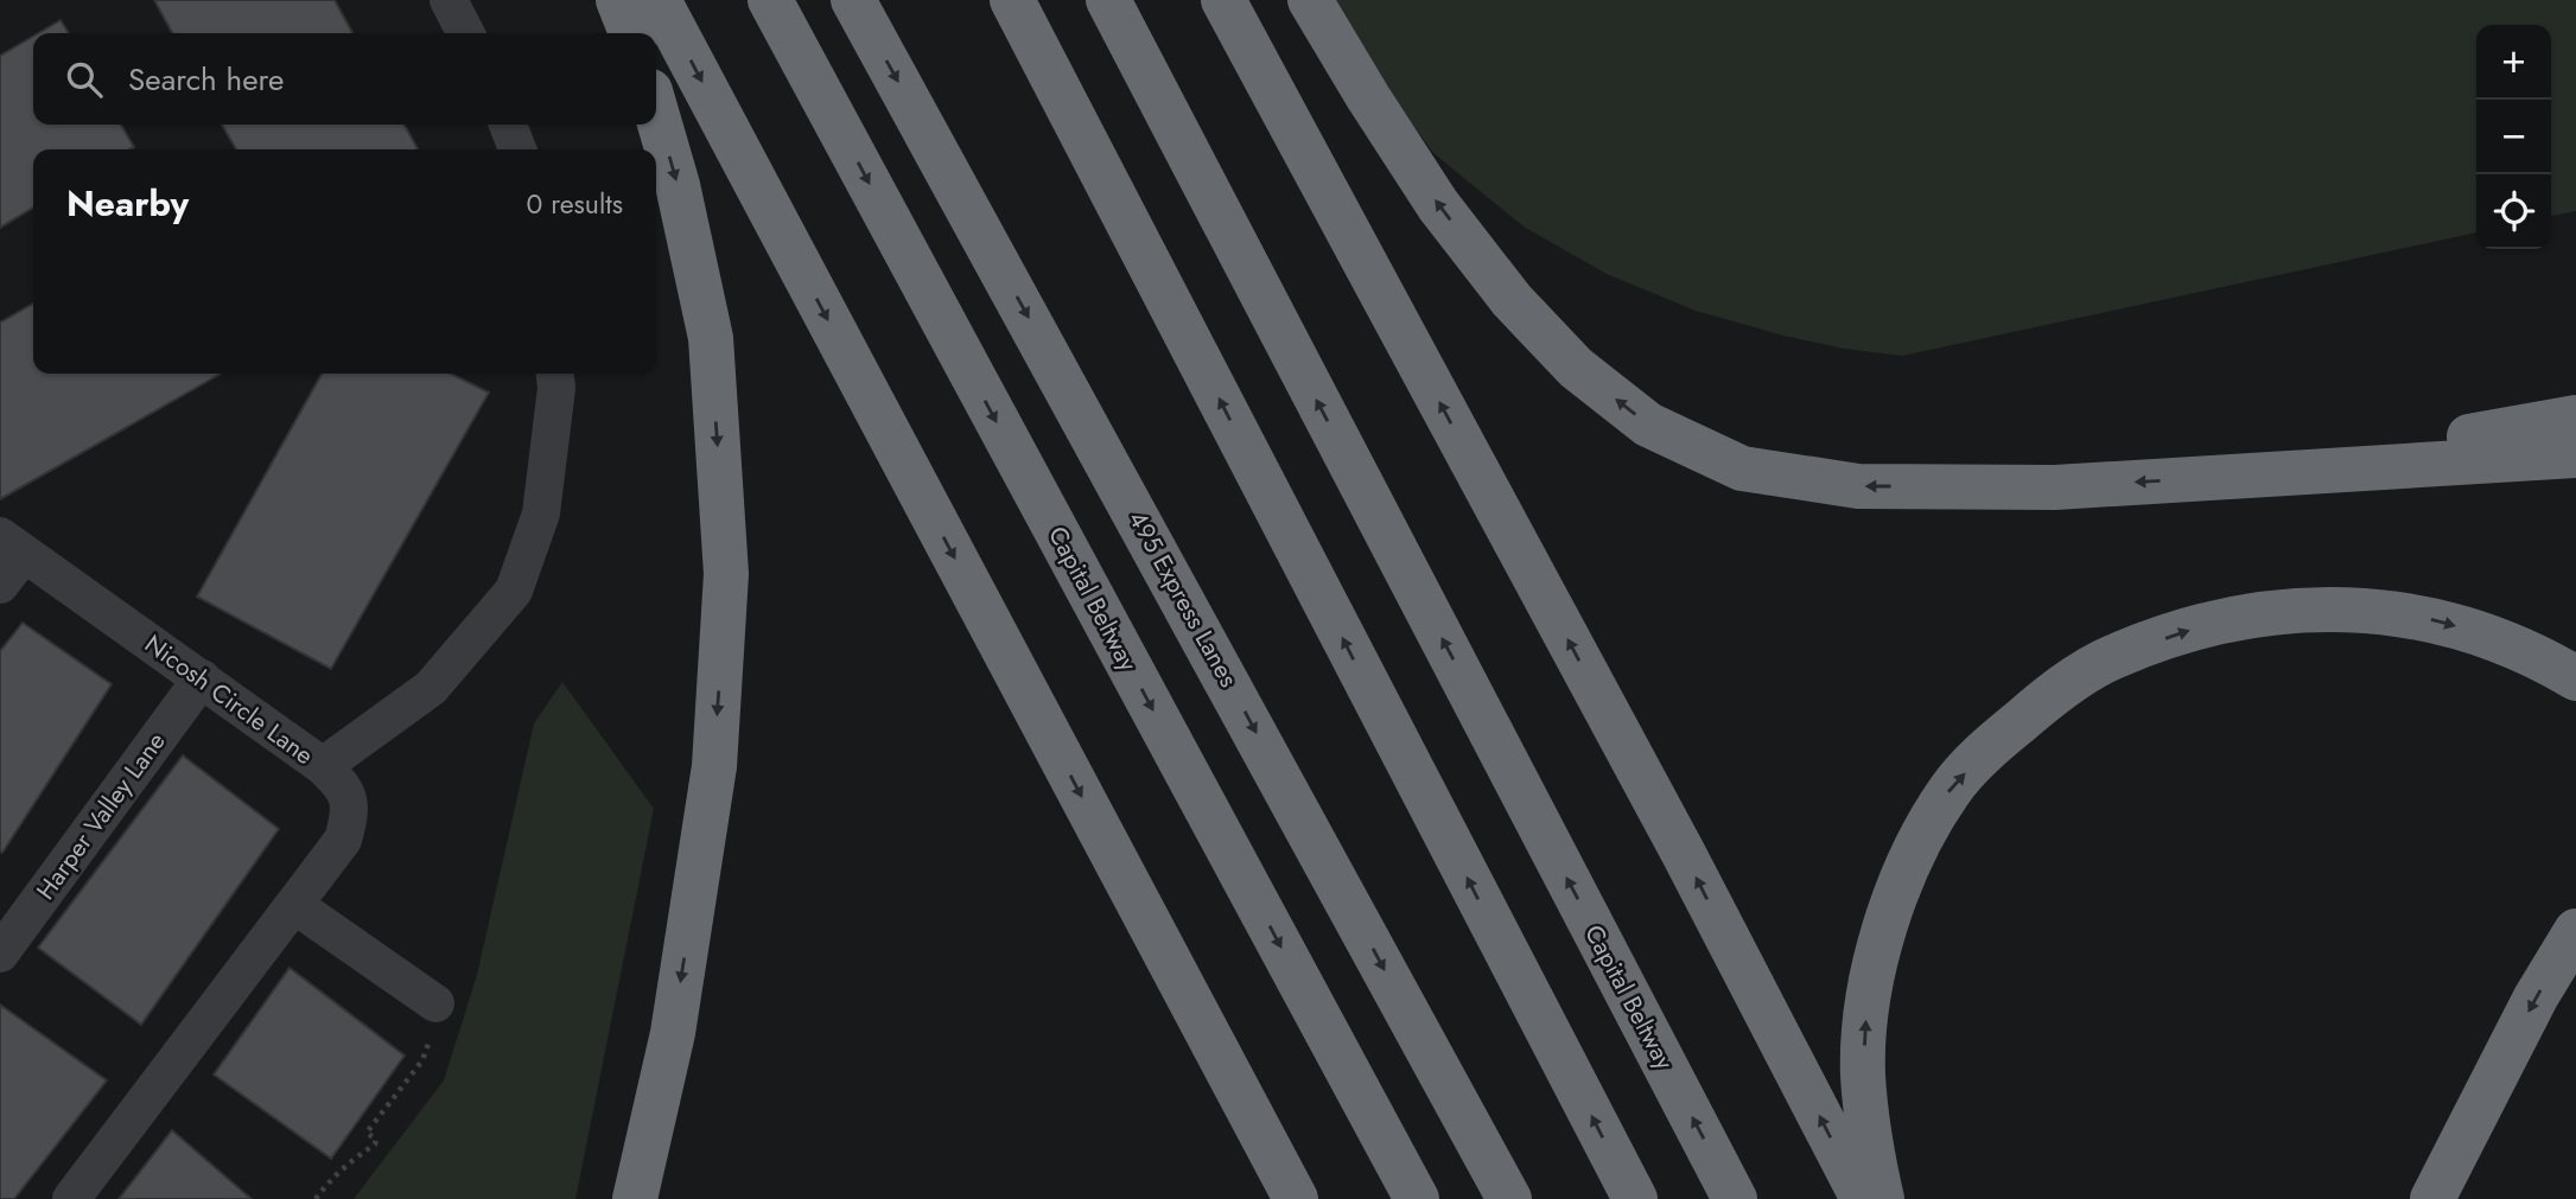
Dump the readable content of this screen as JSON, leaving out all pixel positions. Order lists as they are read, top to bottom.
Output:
{
  "streets": {
    "highway": ["Capital Beltway", "495 Express Lanes"],
    "street": ["Nicosh Circle Lane", "Harper Valley Lane"]
  },
  "crossings": [
    ["Nicosh Circle Lane", "Harper Valley Lane"]
  ],
  "page": {
    "map_buttons": ["+", "−"],
    "search": "Search here",
    "heading": ["Nearby", "0 results"]
  }
}
